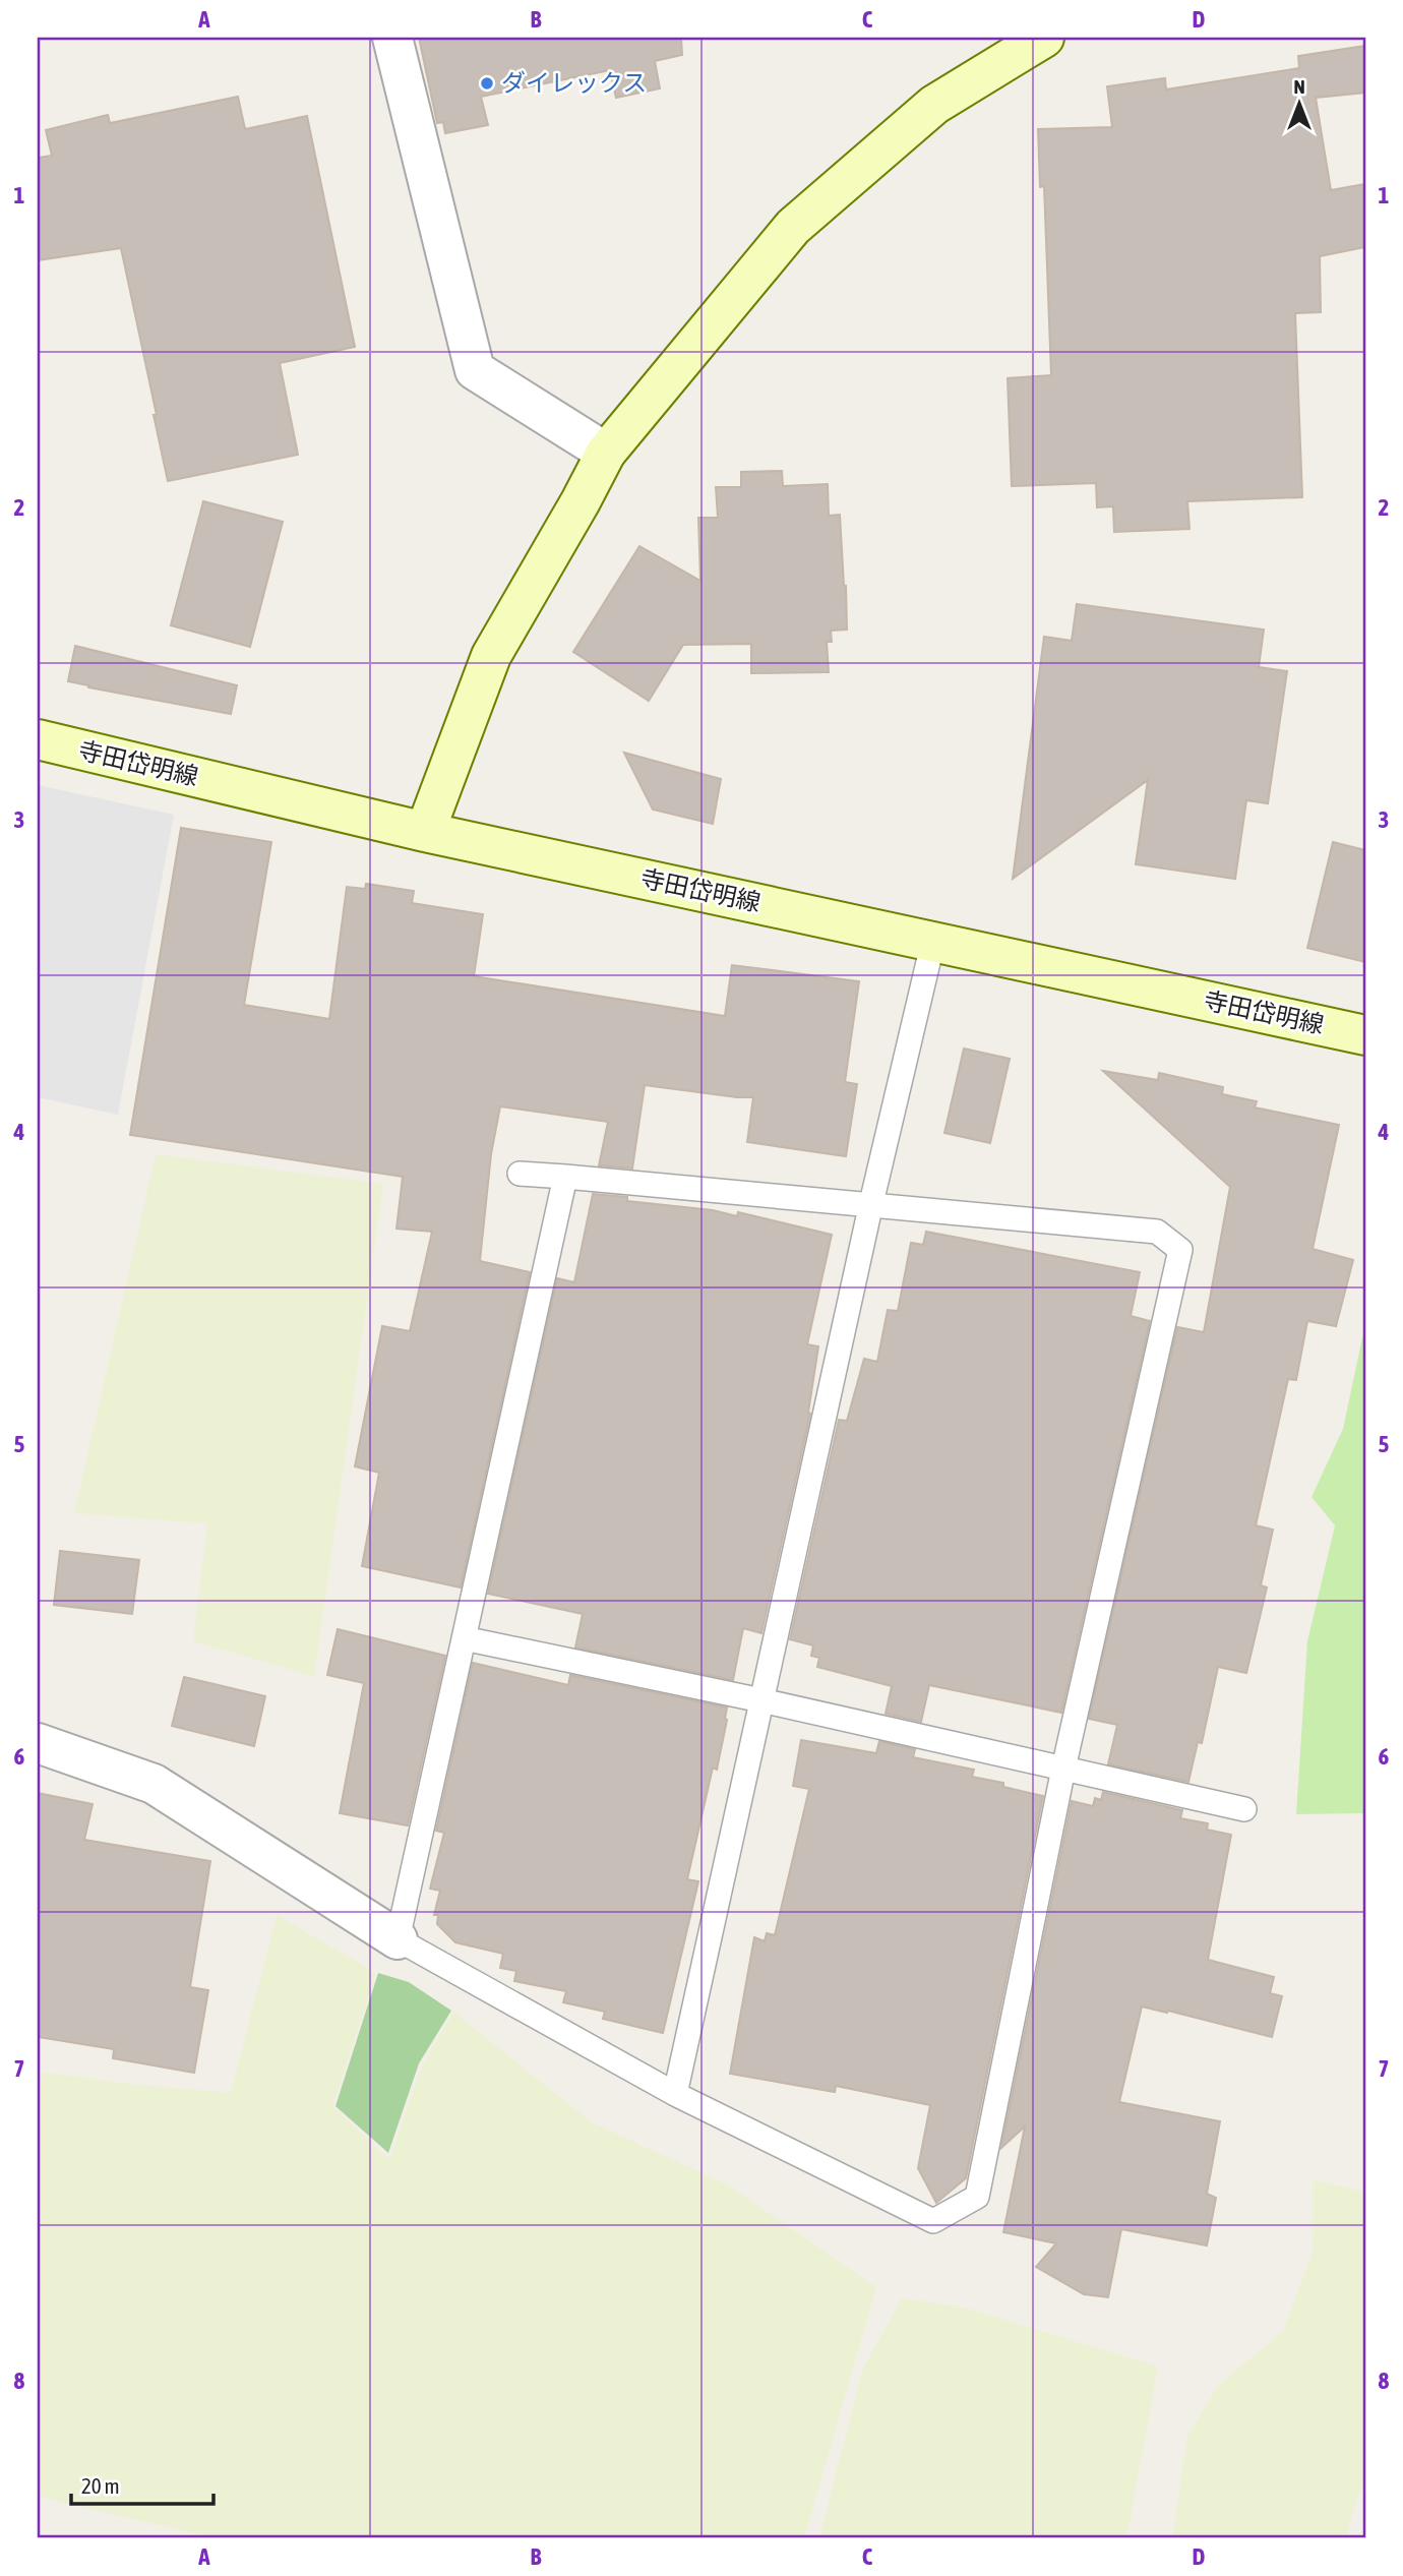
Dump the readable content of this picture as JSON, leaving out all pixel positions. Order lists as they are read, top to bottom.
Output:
{
  "streets": {
    "main road": ["寺田岱明線"]
  },
  "places": ["ダイレックス"],
  "scale_bar": "20 m",
  "north": "top",
  "grid": {
    "columns": [
      "A",
      "B",
      "C",
      "D"
    ],
    "rows": [
      "1",
      "2",
      "3",
      "4",
      "5",
      "6",
      "7",
      "8"
    ]
  }
}
